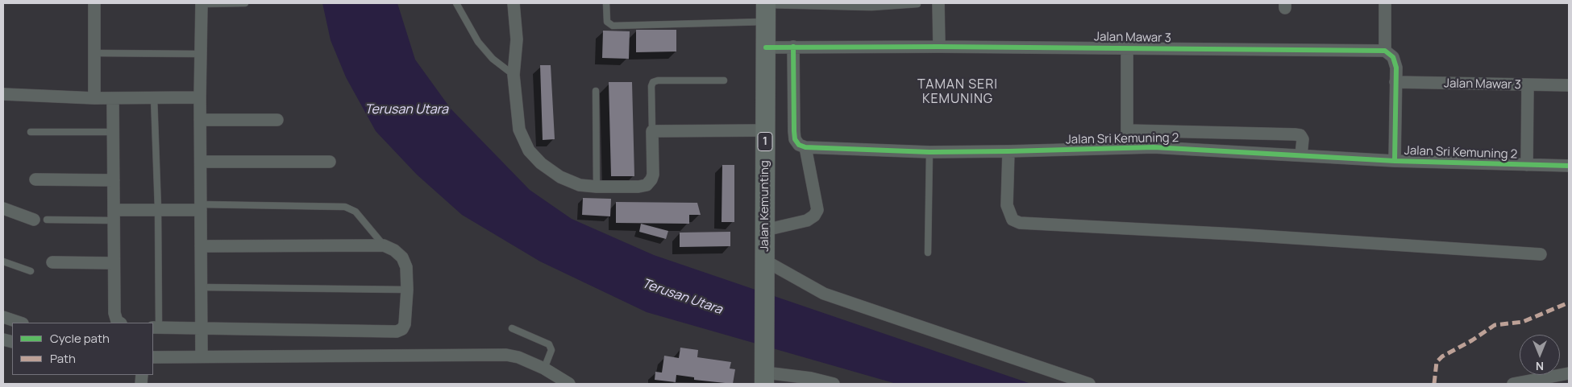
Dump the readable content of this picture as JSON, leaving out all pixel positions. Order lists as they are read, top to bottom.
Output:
{
  "streets": {
    "main road": ["1", "Jalan Kemunting"],
    "street": ["Jalan Mawar 3", "Jalan Sri Kemuning 2"]
  },
  "crossings": [
    ["Jalan Mawar 3", "Jalan Kemunting"]
  ],
  "districts": ["TAMAN SERI KEMUNING"],
  "water": ["Terusan Utara"],
  "legend": ["Cycle path", "Path"],
  "north": "bottom"
}
